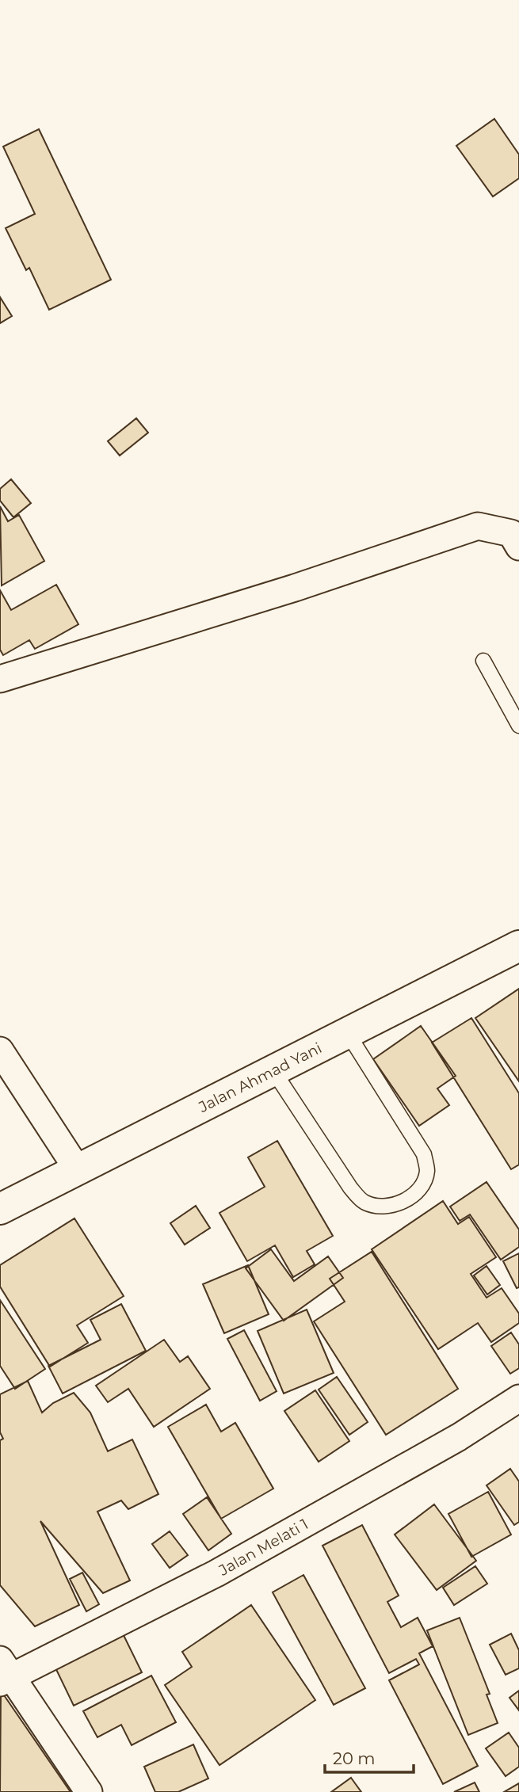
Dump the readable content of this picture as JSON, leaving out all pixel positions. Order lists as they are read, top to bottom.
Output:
{
  "streets": {
    "highway": ["Jalan Ahmad Yani"],
    "street": ["Jalan Melati 1"]
  },
  "scale_bar": "20 m"
}
